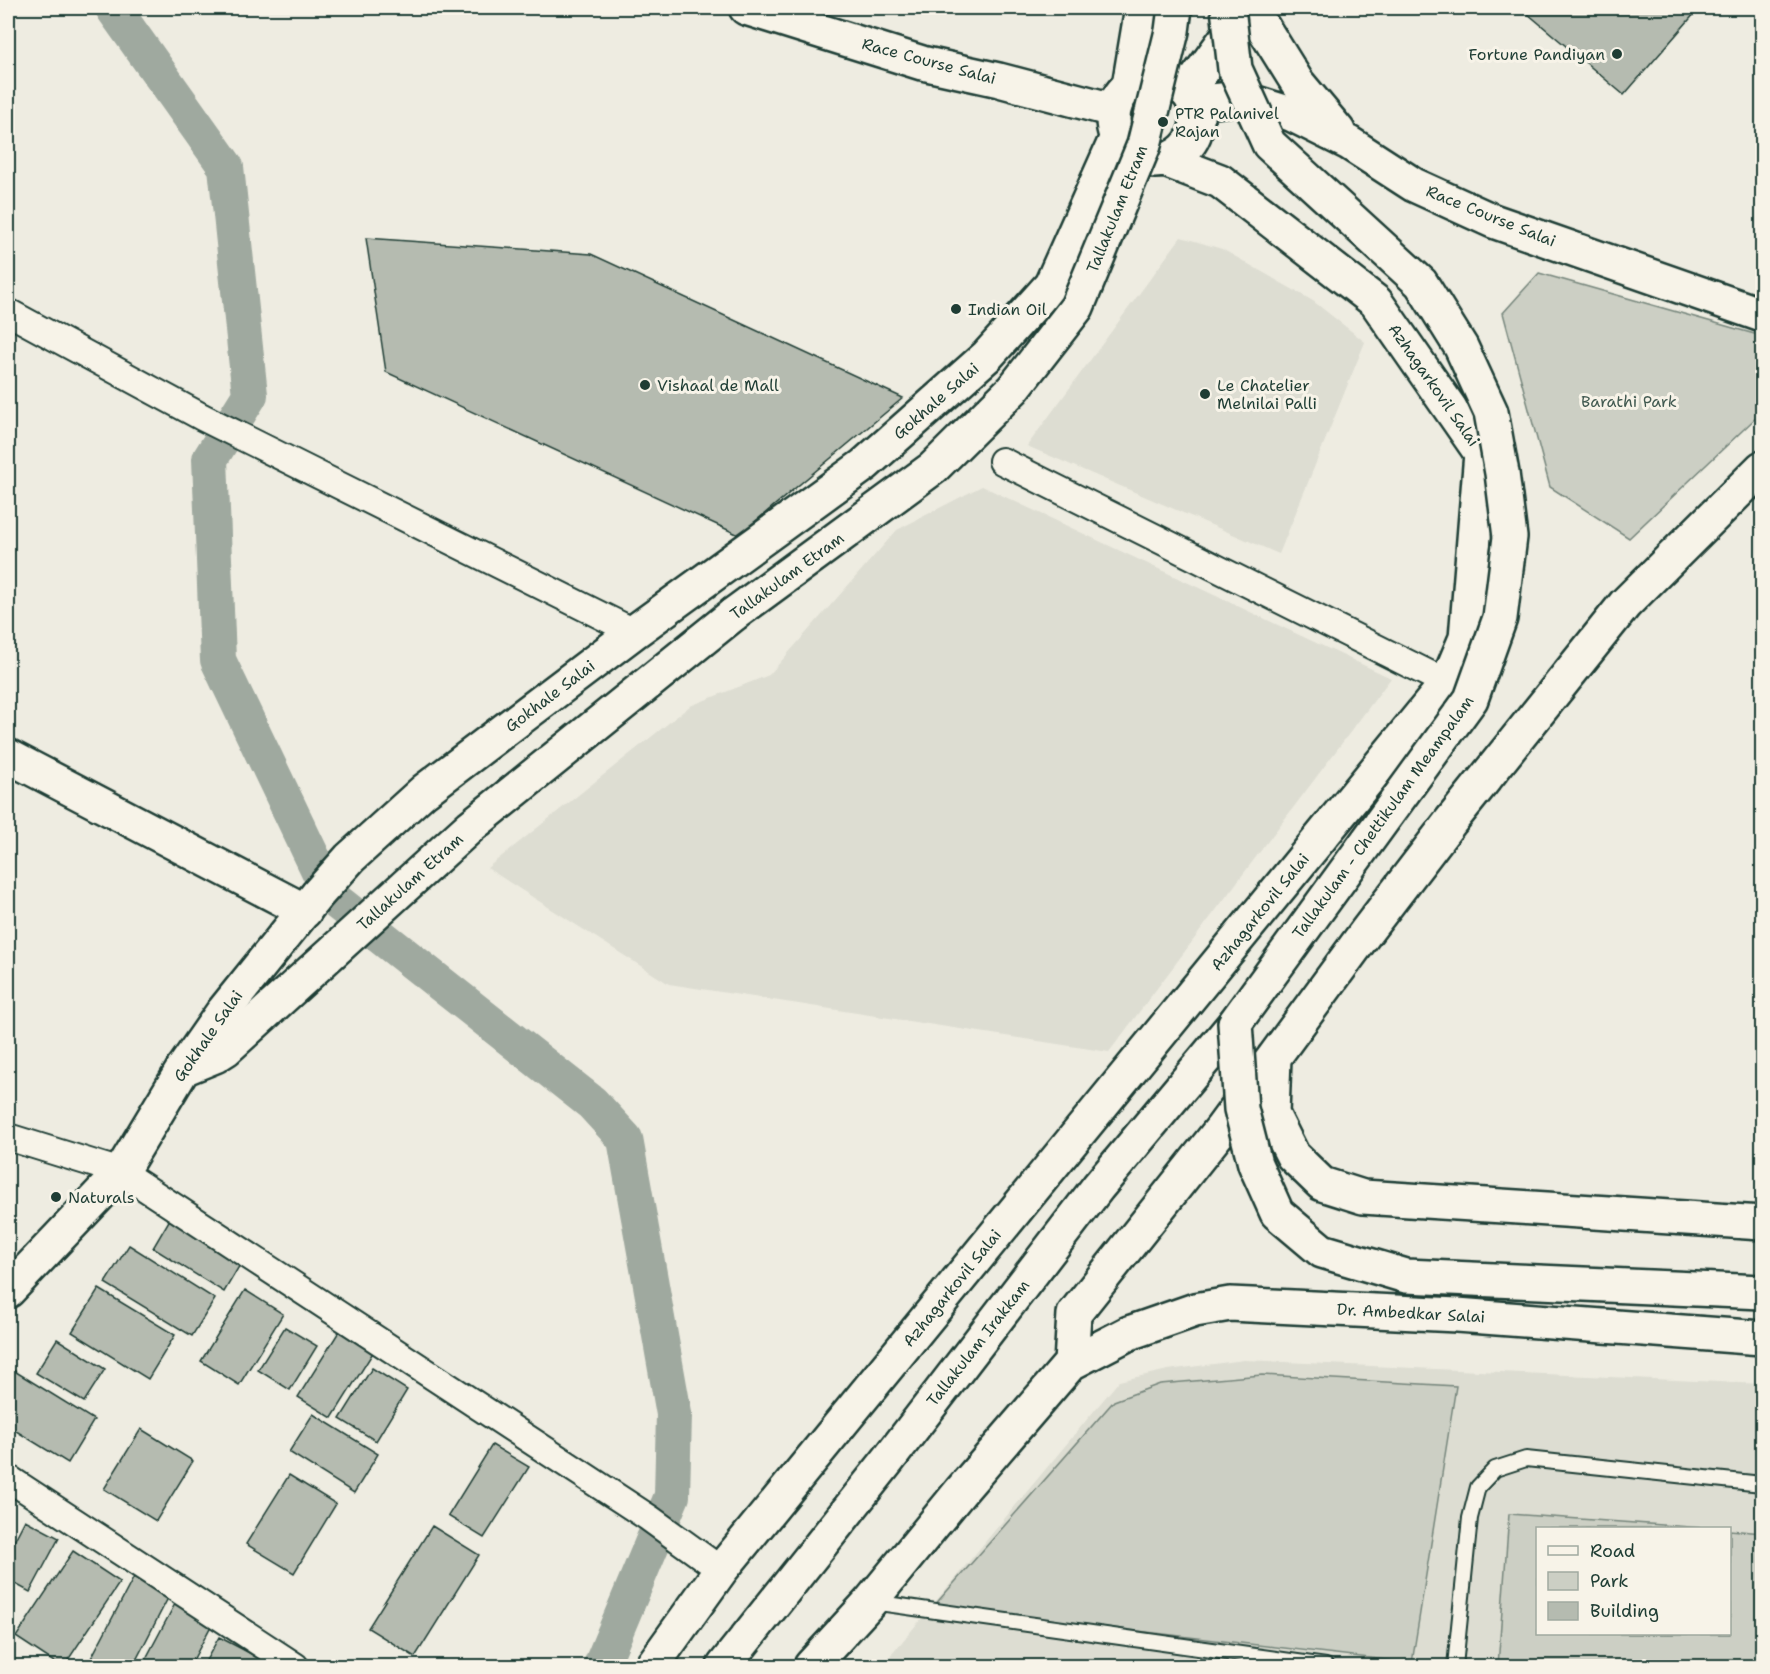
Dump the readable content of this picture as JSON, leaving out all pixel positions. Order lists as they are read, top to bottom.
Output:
{
  "streets": {
    "main road": [
      "Race Course Salai",
      "Tallakulam Etram",
      "Azhagarkovil Salai",
      "Gokhale Salai",
      "Tallakulam - Chettikulam Meampalam",
      "Dr. Ambedkar Salai",
      "Tallakulam Irakkam"
    ]
  },
  "crossings": [
    ["Race Course Salai", "Azhagarkovil Salai"],
    ["Race Course Salai", "Gokhale Salai"],
    ["Tallakulam Etram", "Gokhale Salai"],
    ["Azhagarkovil Salai", "Gokhale Salai"],
    ["Tallakulam - Chettikulam Meampalam", "Tallakulam Irakkam"]
  ],
  "parks": ["Barathi Park"],
  "places": [
    "Fortune Pandiyan",
    "PTR Palanivel Rajan",
    "Indian Oil",
    "Vishaal de Mall",
    "Le Chatelier Melnilai Palli",
    "Naturals"
  ],
  "legend": ["Road", "Park", "Building"]
}
